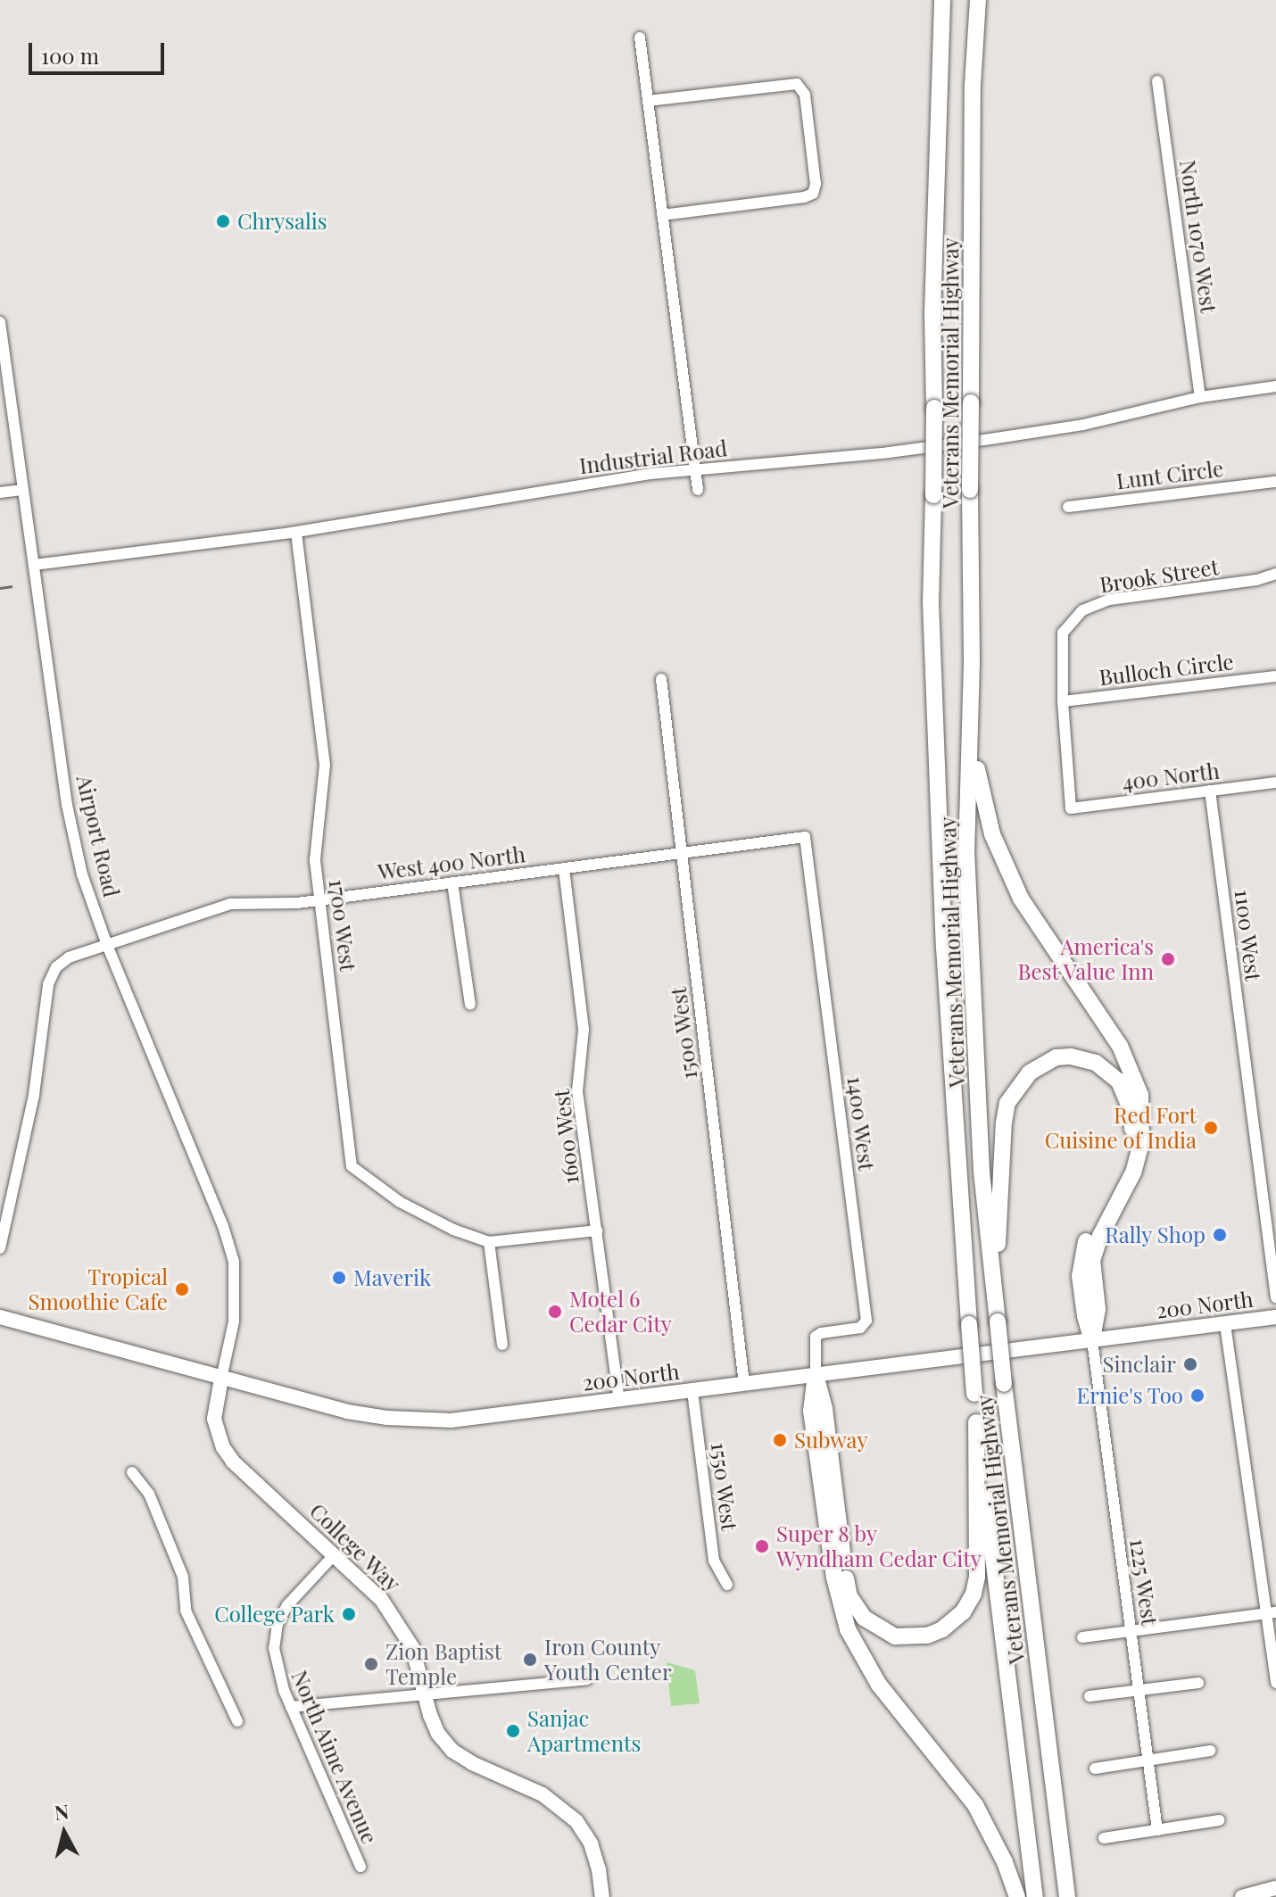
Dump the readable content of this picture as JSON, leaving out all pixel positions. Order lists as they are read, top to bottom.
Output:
{
  "streets": {
    "highway": ["Veterans Memorial Highway"],
    "main road": ["200 North", "College Way"],
    "street": [
      "North 1070 West",
      "Industrial Road",
      "Lunt Circle",
      "Brook Street",
      "Bulloch Circle",
      "400 North",
      "Airport Road",
      "West 400 North",
      "1700 West",
      "1100 West",
      "1500 West",
      "1400 West",
      "1600 West",
      "1550 West",
      "1225 West",
      "North Aime Avenue"
    ]
  },
  "crossings": [
    ["North 1070 West", "Industrial Road"],
    ["Industrial Road", "Airport Road"],
    ["Industrial Road", "1700 West"],
    ["Brook Street", "Bulloch Circle"],
    ["Brook Street", "400 North"],
    ["400 North", "1100 West"],
    ["Airport Road", "West 400 North"],
    ["Airport Road", "200 North"],
    ["Airport Road", "College Way"],
    ["West 400 North", "1700 West"],
    ["West 400 North", "1500 West"],
    ["West 400 North", "1400 West"],
    ["West 400 North", "1600 West"],
    ["1700 West", "1600 West"],
    ["1500 West", "200 North"],
    ["1400 West", "200 North"],
    ["1600 West", "200 North"],
    ["200 North", "1550 West"],
    ["200 North", "College Way"],
    ["200 North", "1225 West"],
    ["College Way", "North Aime Avenue"]
  ],
  "places": [
    "Chrysalis",
    "America's Best Value Inn",
    "Red Fort Cuisine of India",
    "Rally Shop",
    "Maverik",
    "Tropical Smoothie Cafe",
    "Motel 6 Cedar City",
    "Sinclair",
    "Ernie's Too",
    "Subway",
    "Super 8 by Wyndham Cedar City",
    "College Park",
    "Iron County Youth Center",
    "Zion Baptist Temple",
    "Sanjac Apartments"
  ],
  "scale_bar": "100 m",
  "north": "top"
}
